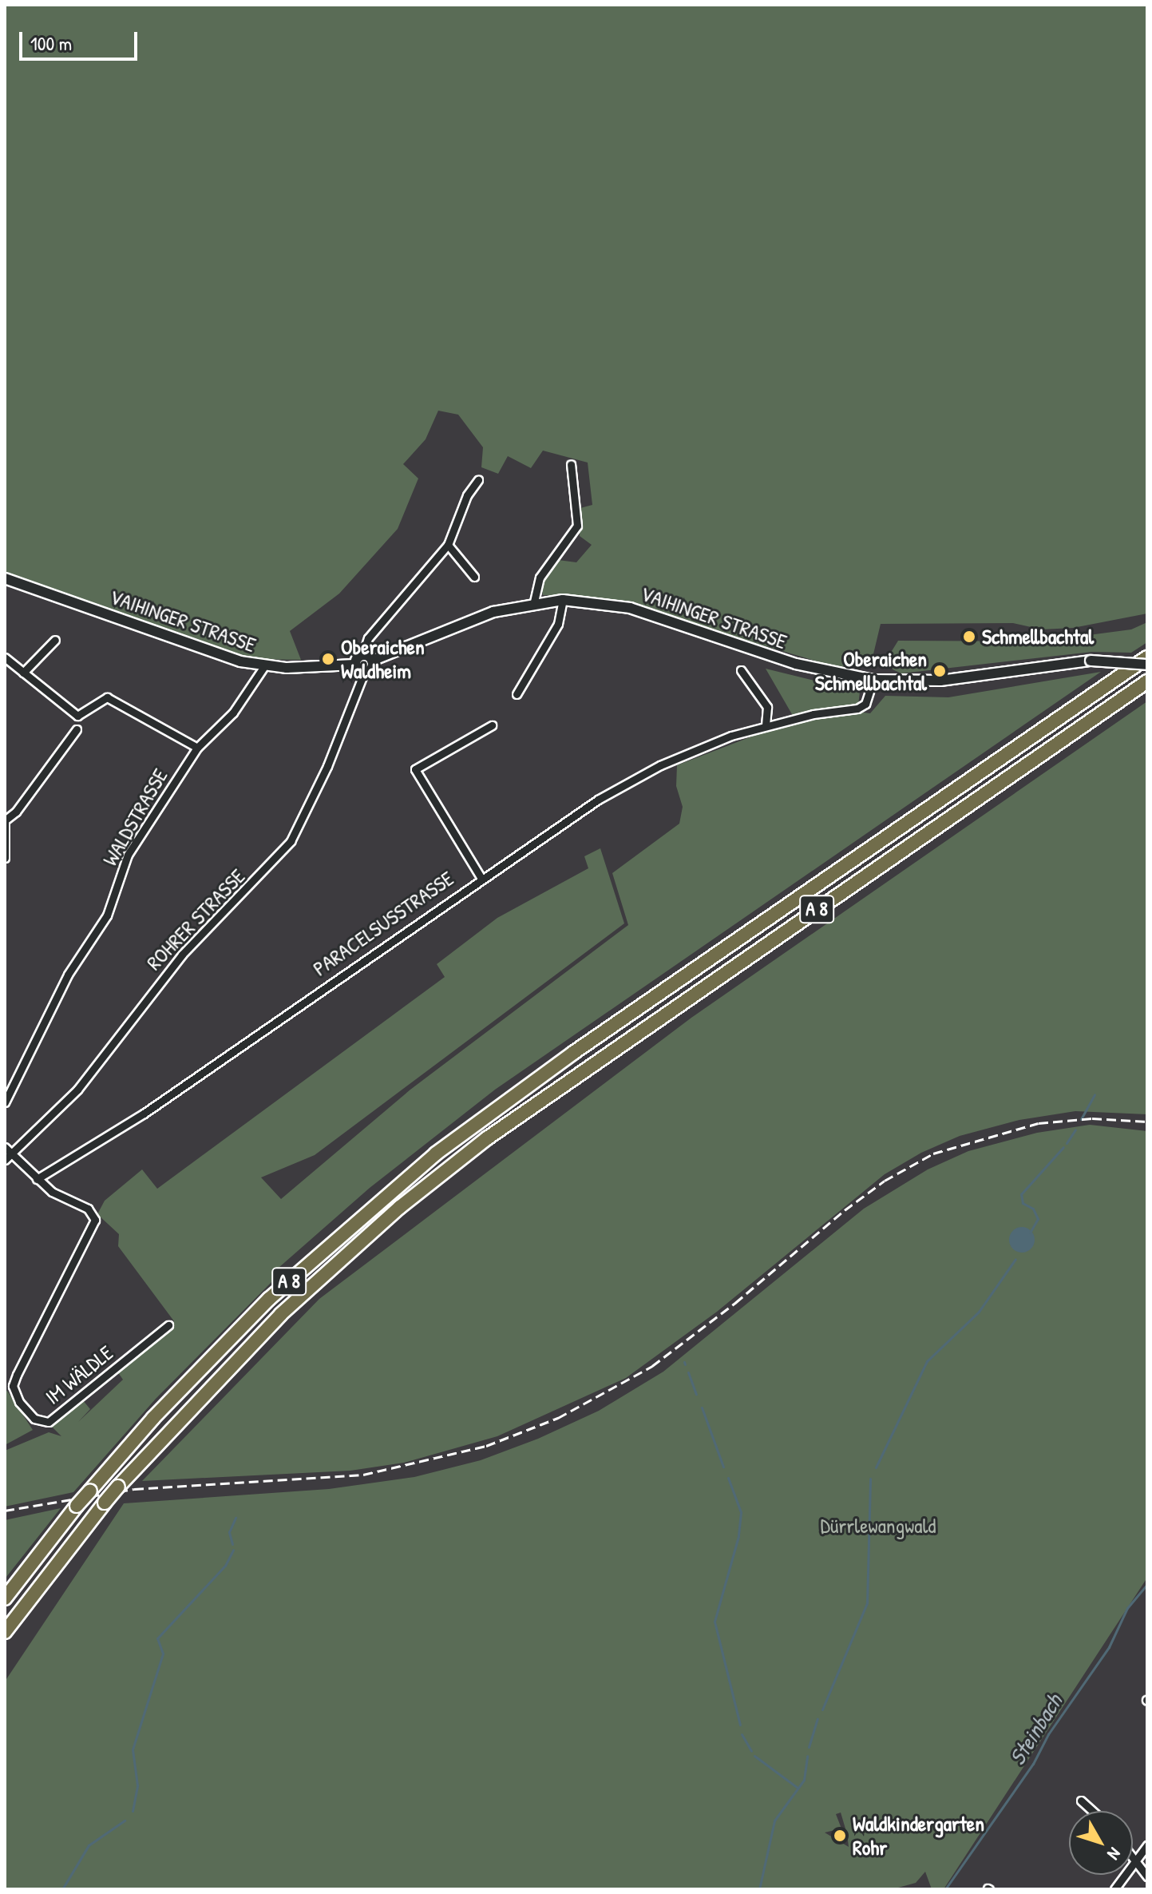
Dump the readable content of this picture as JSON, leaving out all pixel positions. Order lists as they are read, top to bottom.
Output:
{
  "streets": {
    "highway": ["A 8"],
    "main road": ["VAIHINGER STRASSE"],
    "street": [
      "WALDSTRASSE",
      "ROHRER STRASSE",
      "PARACELSUSSTRASSE",
      "IM WÄLDLE"
    ]
  },
  "crossings": [
    ["VAIHINGER STRASSE", "WALDSTRASSE"],
    ["VAIHINGER STRASSE", "PARACELSUSSTRASSE"],
    ["PARACELSUSSTRASSE", "IM WÄLDLE"]
  ],
  "water": ["Steinbach"],
  "parks": ["Dürrlewangwald"],
  "places": [
    "Schmellbachtal",
    "Oberaichen Waldheim",
    "Oberaichen Schmellbachtal",
    "Waldkindergarten Rohr"
  ],
  "scale_bar": "100 m",
  "north": "bottom right"
}
